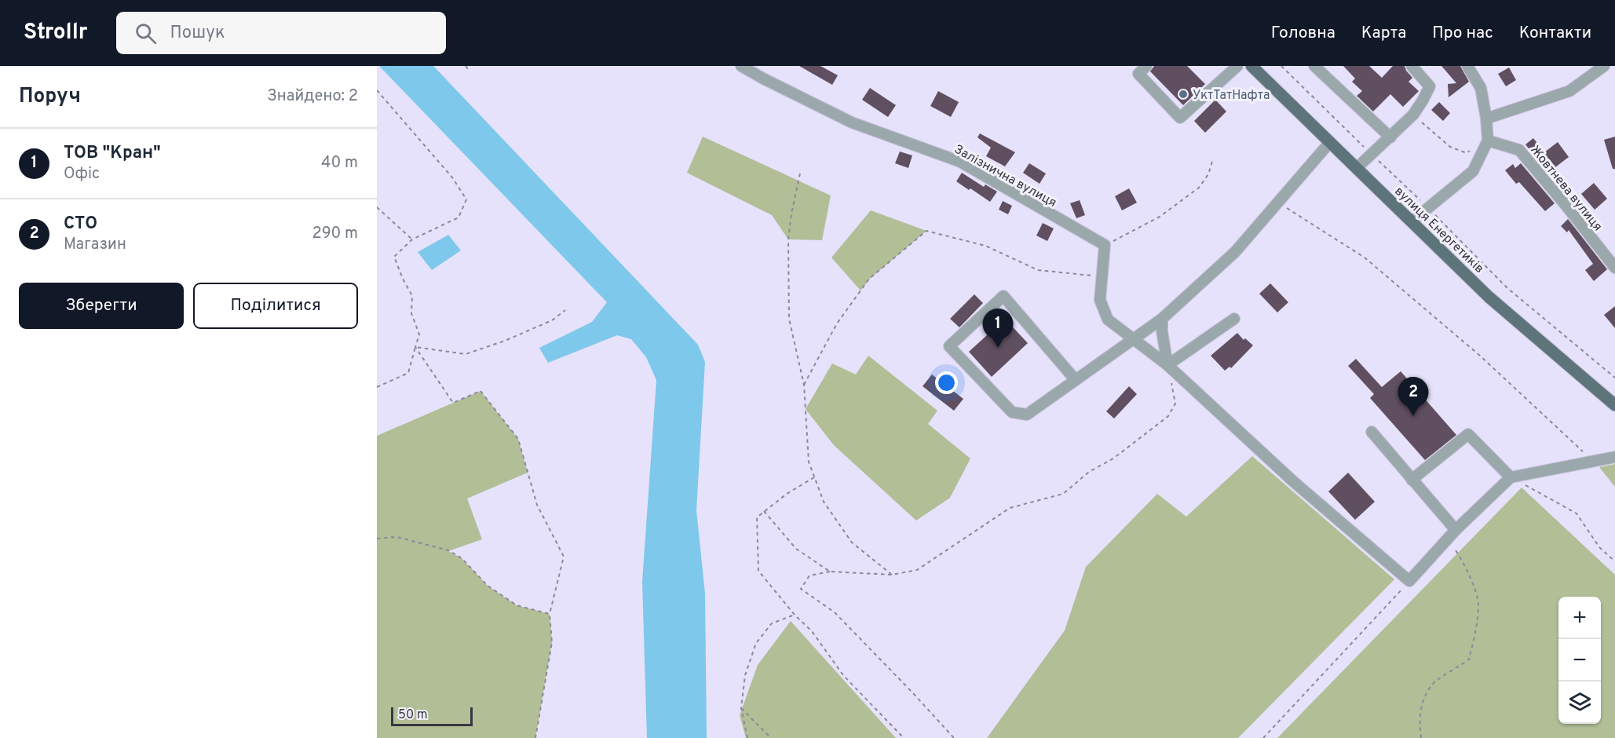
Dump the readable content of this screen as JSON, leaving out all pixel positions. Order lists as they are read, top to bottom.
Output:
{
  "streets": {
    "main road": ["вулиця Енергетиків"],
    "street": ["Залізнична вулиця", "Жовтнева вулиця"]
  },
  "places": ["УктТатНафта"],
  "scale_bar": "50 m",
  "page": {
    "header": "Strollr",
    "search": "Пошук",
    "nav": [
      "Головна",
      "Карта",
      "Про нас",
      "Контакти"
    ],
    "heading": ["Поруч", "Знайдено: 2"],
    "list": [
      {
        "mark": "1",
        "name": "ТОВ \"Кран\"",
        "note": "Офіс",
        "value": "40 m"
      },
      {
        "mark": "2",
        "name": "СТО",
        "note": "Магазин",
        "value": "290 m"
      }
    ],
    "buttons": ["Зберегти", "Поділитися"],
    "pins": ["1", "2"],
    "map_buttons": ["+", "−"],
    "scale": "50 m"
  }
}
